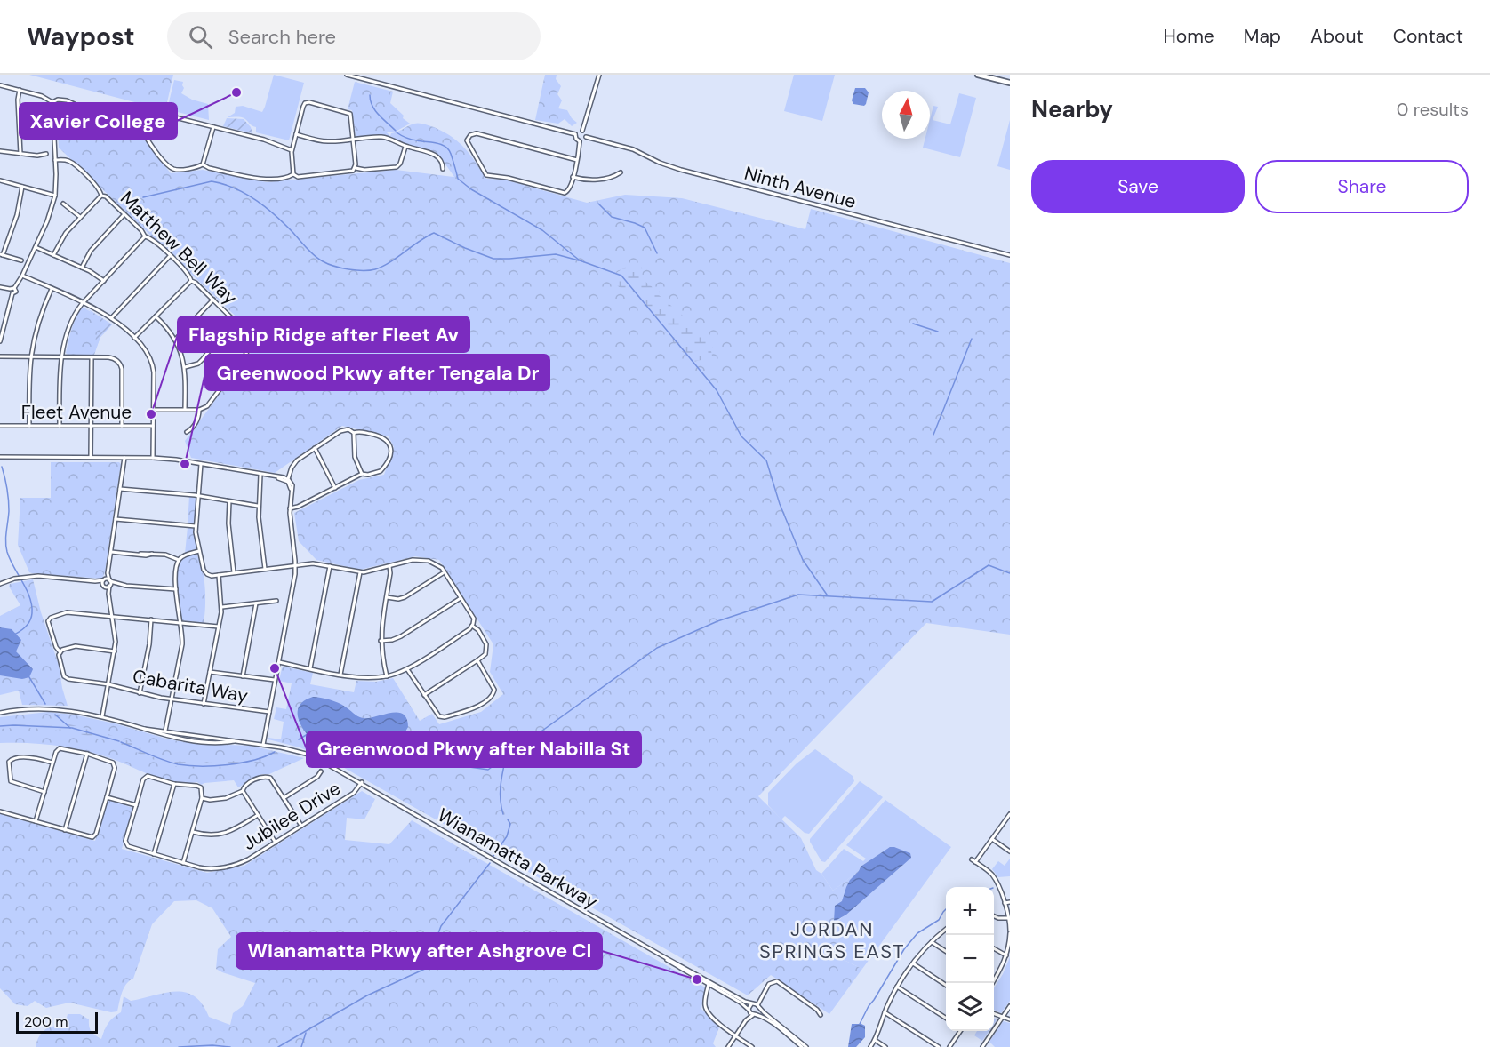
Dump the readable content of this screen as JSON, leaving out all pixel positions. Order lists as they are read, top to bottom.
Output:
{
  "streets": {
    "street": [
      "Ninth Avenue",
      "Matthew Bell Way",
      "Fleet Avenue",
      "Cabarita Way",
      "Jubilee Drive",
      "Wianamatta Parkway"
    ]
  },
  "crossings": [
    ["Jubilee Drive", "Wianamatta Parkway"]
  ],
  "districts": ["JORDAN SPRINGS EAST"],
  "places": [
    "Xavier College",
    "Flagship Ridge after Fleet Av",
    "Greenwood Pkwy after Tengala Dr",
    "Greenwood Pkwy after Nabilla St",
    "Wianamatta Pkwy after Ashgrove Cl"
  ],
  "scale_bar": "200 m",
  "north": "top",
  "page": {
    "header": "Waypost",
    "search": "Search here",
    "nav": [
      "Home",
      "Map",
      "About",
      "Contact"
    ],
    "heading": ["Nearby", "0 results"],
    "buttons": ["Save", "Share"],
    "map_buttons": ["+", "−"],
    "scale": "200 m"
  }
}
